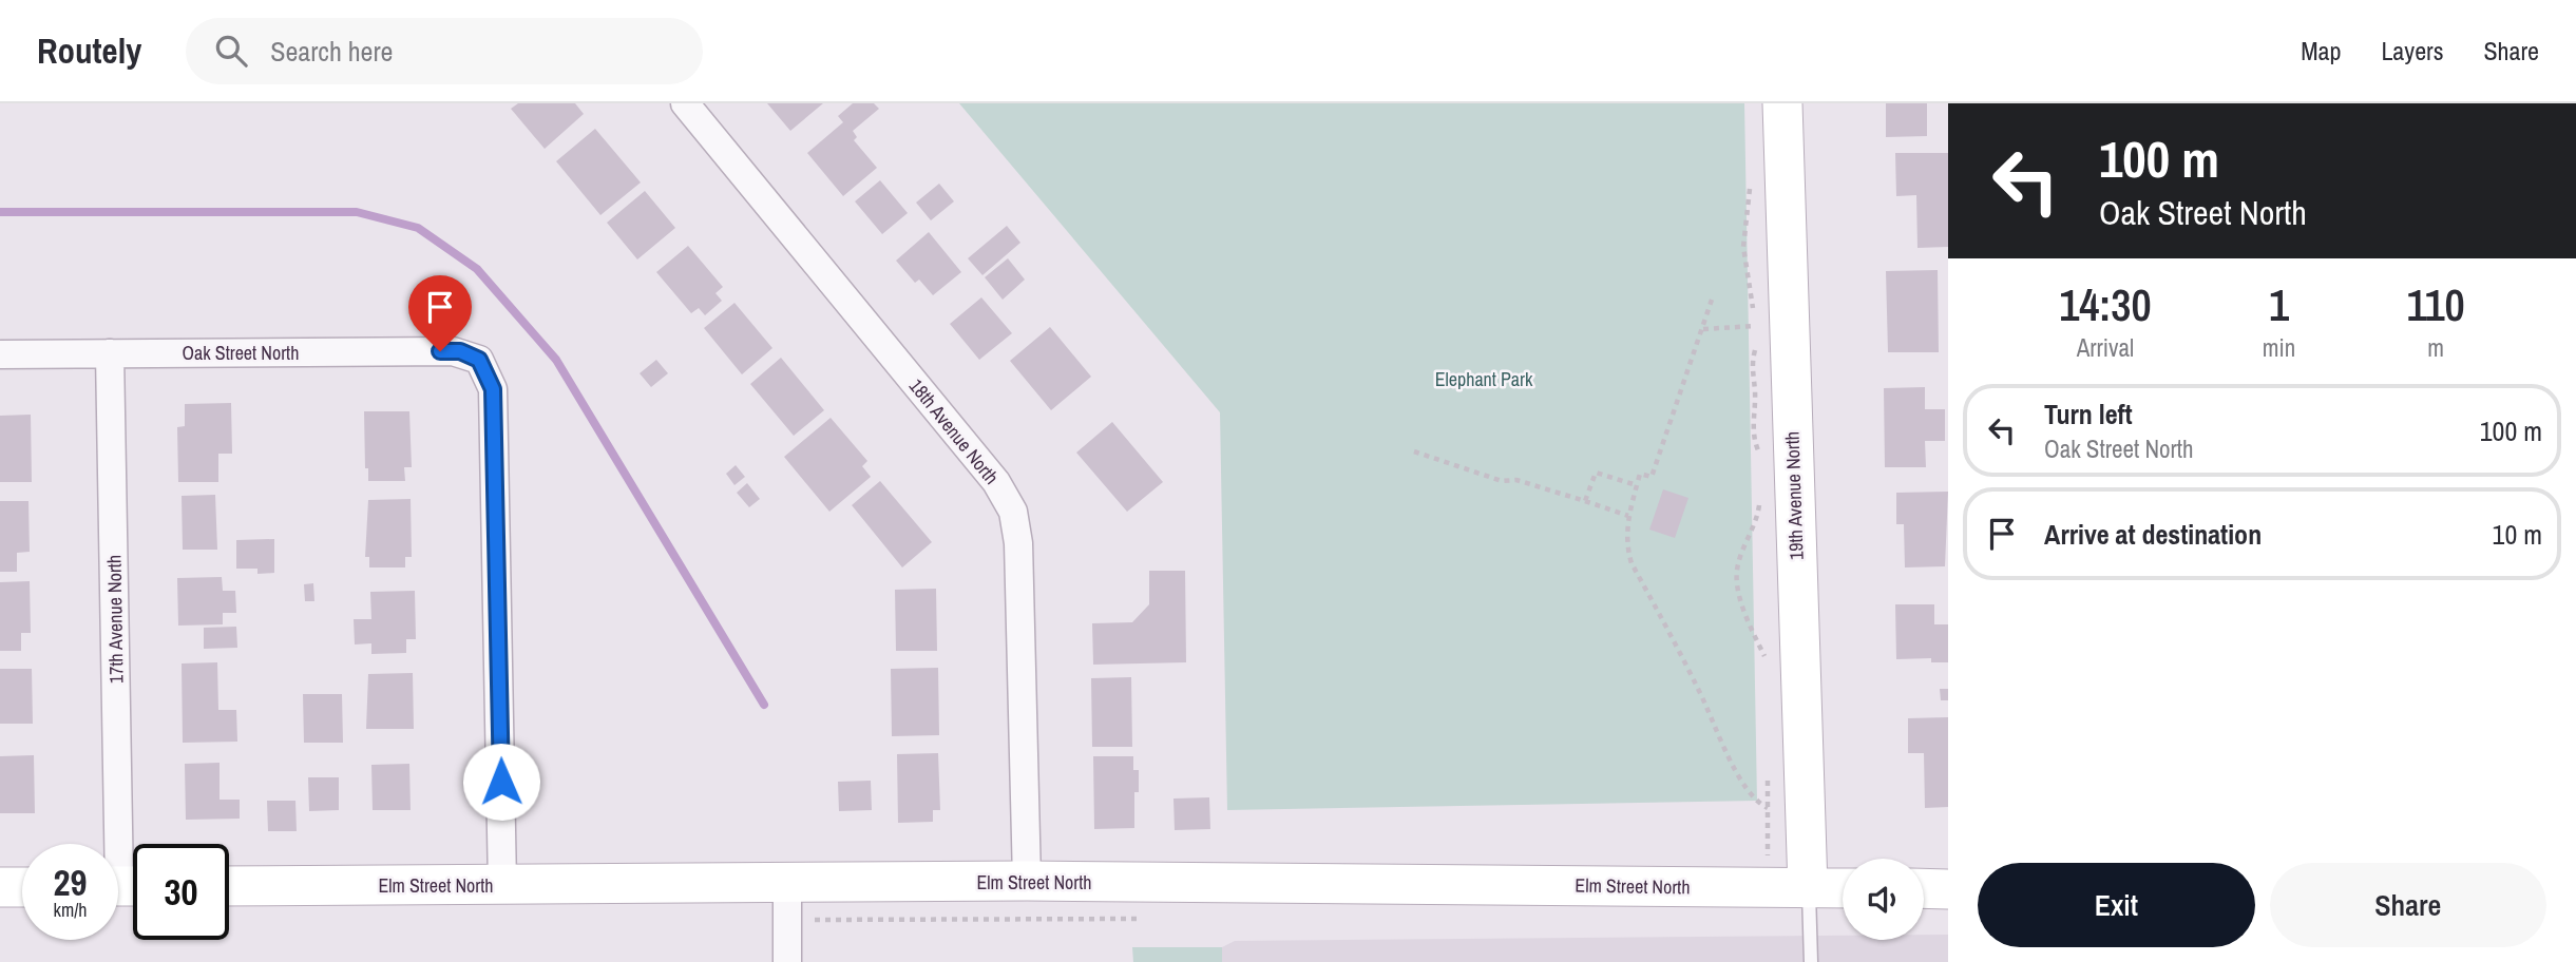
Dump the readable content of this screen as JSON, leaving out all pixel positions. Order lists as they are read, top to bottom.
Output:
{
  "streets": {
    "street": [
      "Oak Street North",
      "18th Avenue North",
      "19th Avenue North",
      "17th Avenue North",
      "Elm Street North"
    ]
  },
  "crossings": [
    ["Oak Street North", "17th Avenue North"],
    ["Oak Street North", "Elm Street North"],
    ["18th Avenue North", "Elm Street North"],
    ["19th Avenue North", "Elm Street North"]
  ],
  "parks": ["Elephant Park"],
  "page": {
    "header": "Routely",
    "search": "Search here",
    "nav": ["Map", "Layers", "Share"],
    "turn": ["100 m", "Oak Street North"],
    "eta": [
      "14:30",
      "Arrival",
      "1",
      "min",
      "110",
      "m"
    ],
    "list": [
      {
        "name": "Turn left",
        "note": "Oak Street North",
        "value": "100 m"
      },
      {
        "name": "Arrive at destination",
        "value": "10 m"
      }
    ],
    "speed": "29 km/h",
    "limit": "30",
    "buttons": ["Exit", "Share"]
  }
}
